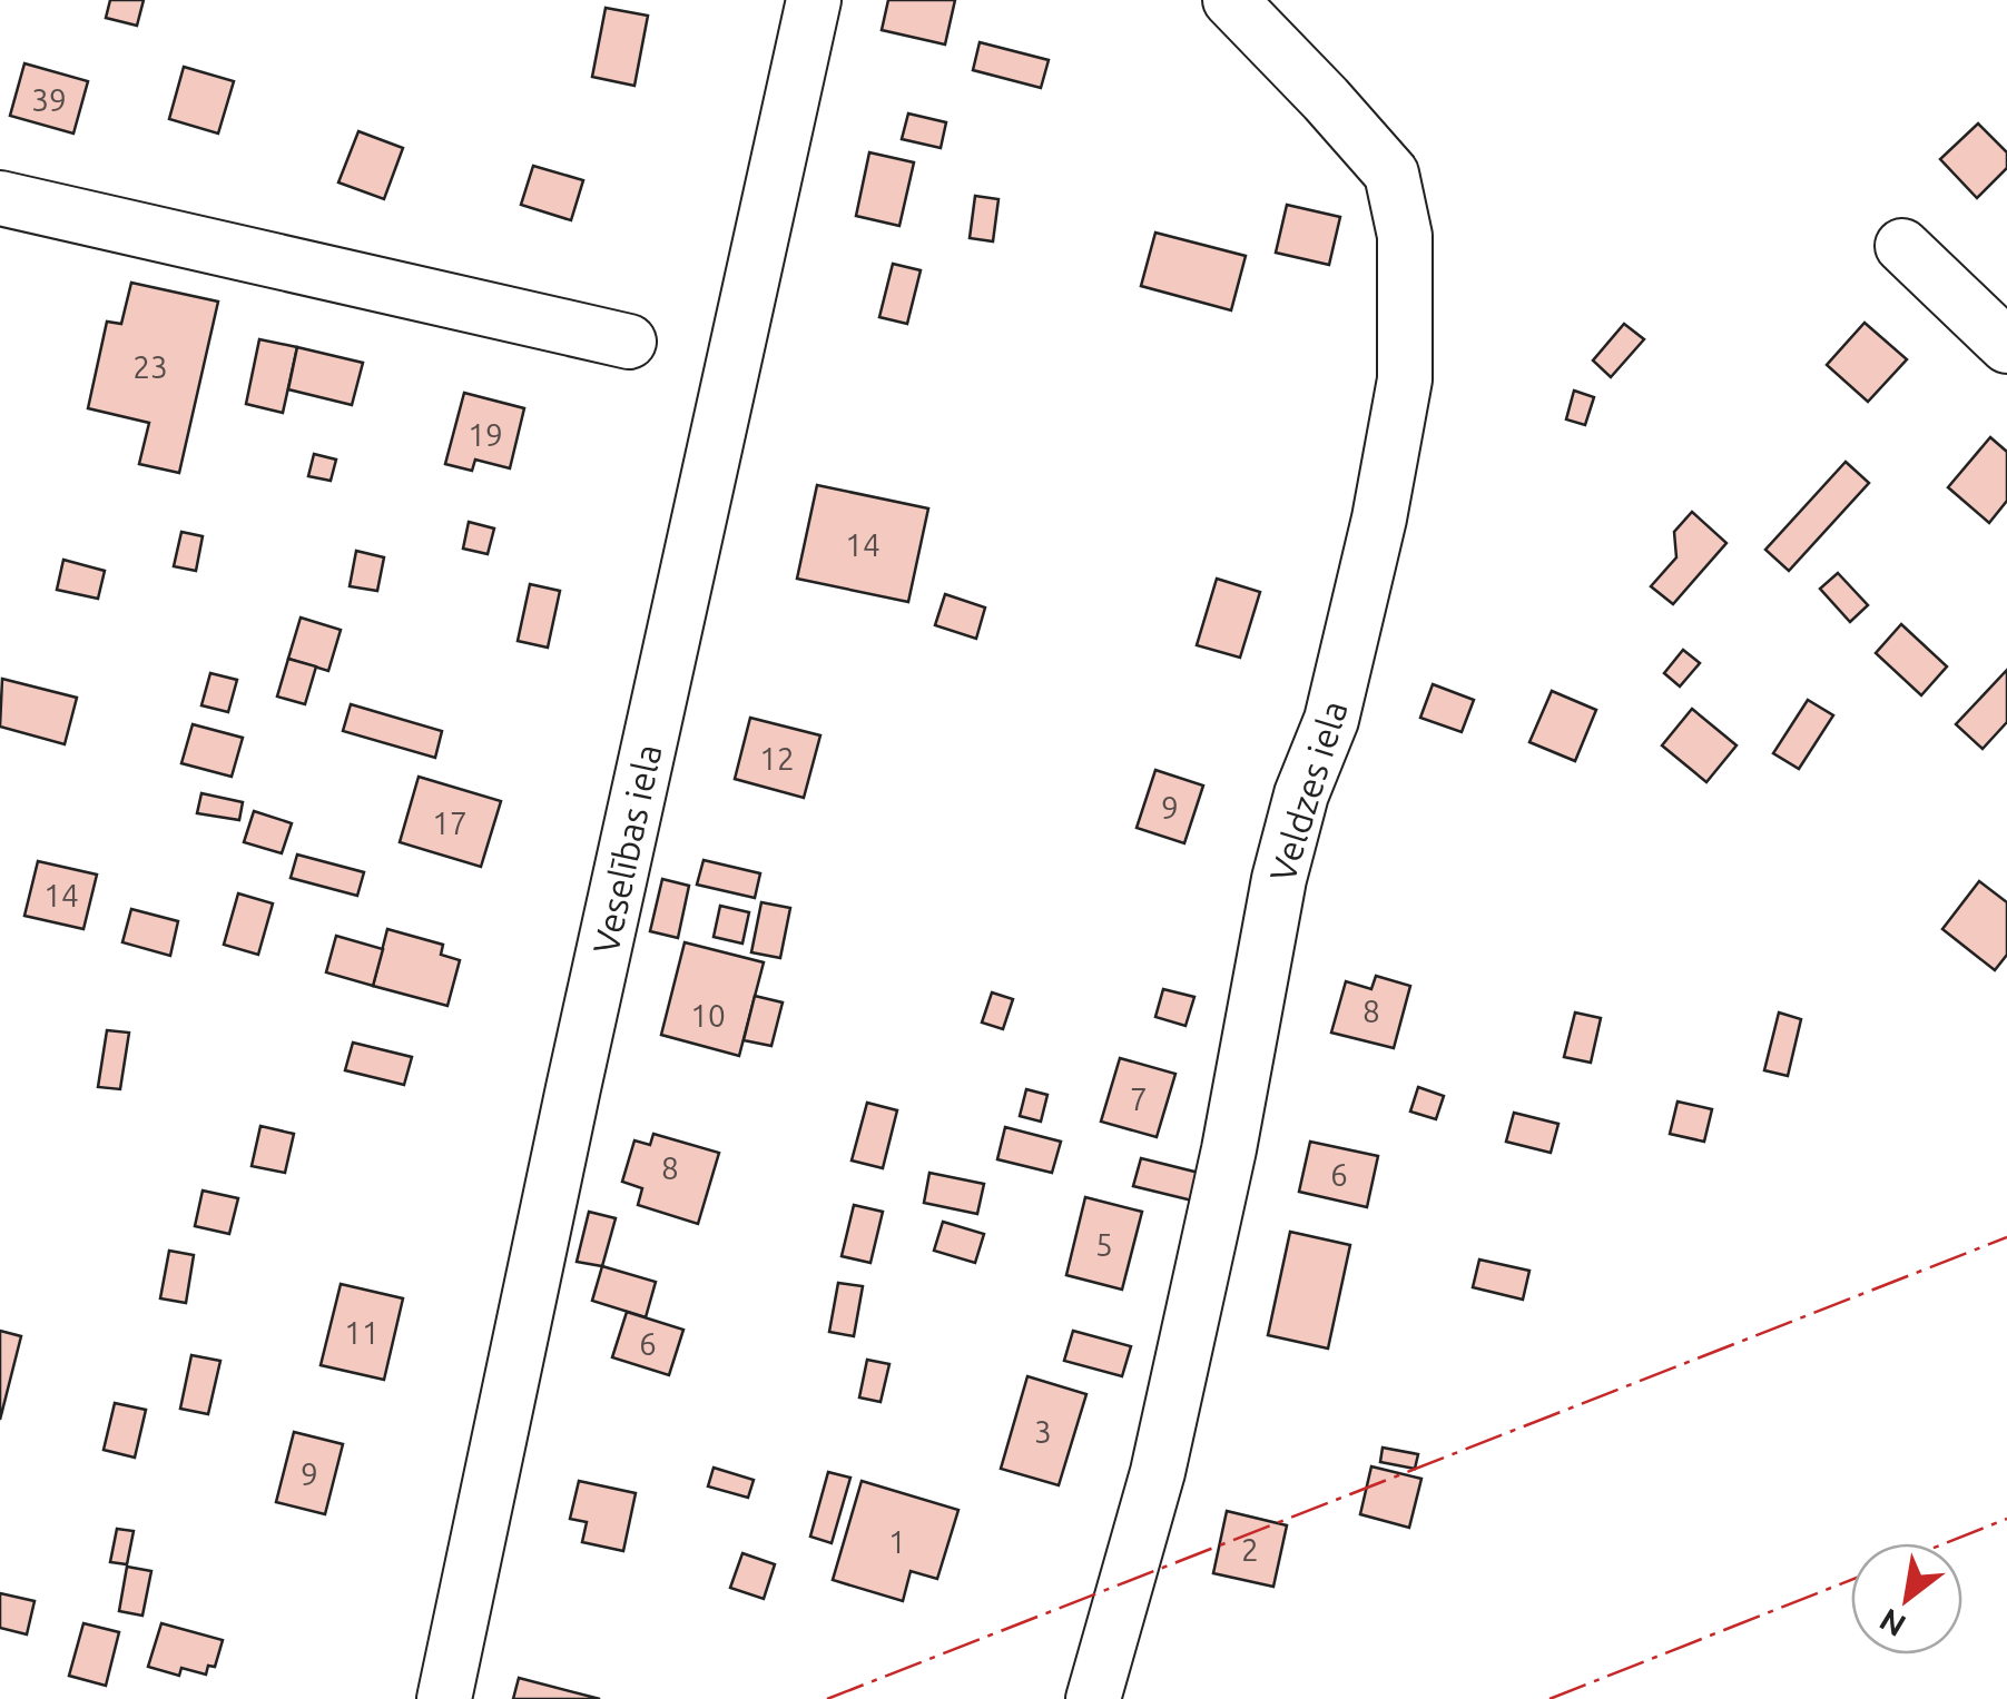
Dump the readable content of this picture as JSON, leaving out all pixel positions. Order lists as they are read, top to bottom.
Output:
{
  "streets": {
    "street": ["Veldzes iela", "Veselības iela"]
  },
  "house_numbers": [
    "39",
    "23",
    "19",
    "14",
    "12",
    "9",
    "17",
    "14",
    "8",
    "10",
    "7",
    "8",
    "6",
    "5",
    "11",
    "6",
    "3",
    "9",
    "1",
    "2"
  ],
  "north": "bottom left"
}
